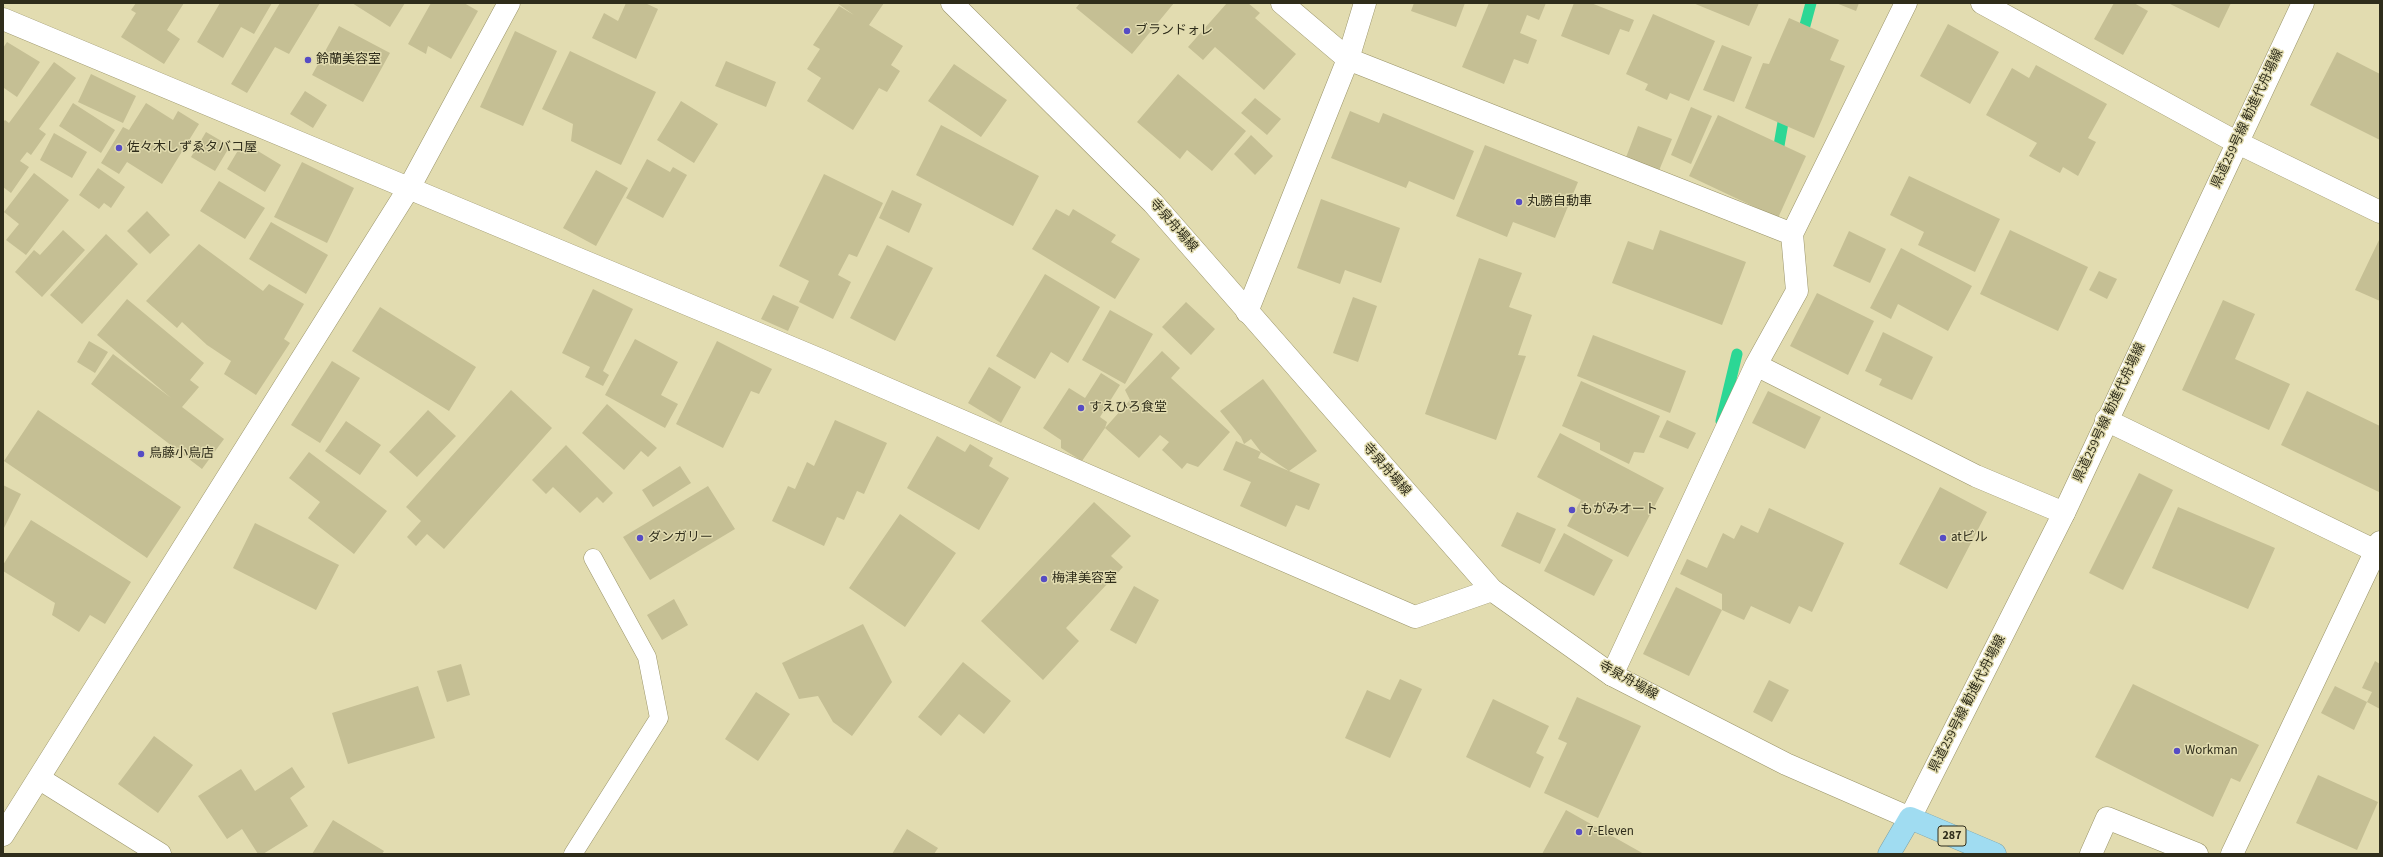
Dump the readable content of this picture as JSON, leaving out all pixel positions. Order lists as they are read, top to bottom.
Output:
{
  "streets": {
    "highway": ["287"],
    "street": ["県道259号線 勧進代舟場線", "寺泉舟場線"]
  },
  "crossings": [
    ["県道259号線 勧進代舟場線", "寺泉舟場線"],
    ["県道259号線 勧進代舟場線", "287"],
    ["寺泉舟場線", "287"]
  ],
  "places": [
    "ブランドォレ",
    "鈴蘭美容室",
    "佐々木しずゑタバコ屋",
    "丸勝自動車",
    "すえひろ食堂",
    "鳥藤小鳥店",
    "もがみオート",
    "ダンガリー",
    "atビル",
    "梅津美容室",
    "Workman",
    "7-Eleven"
  ]
}
